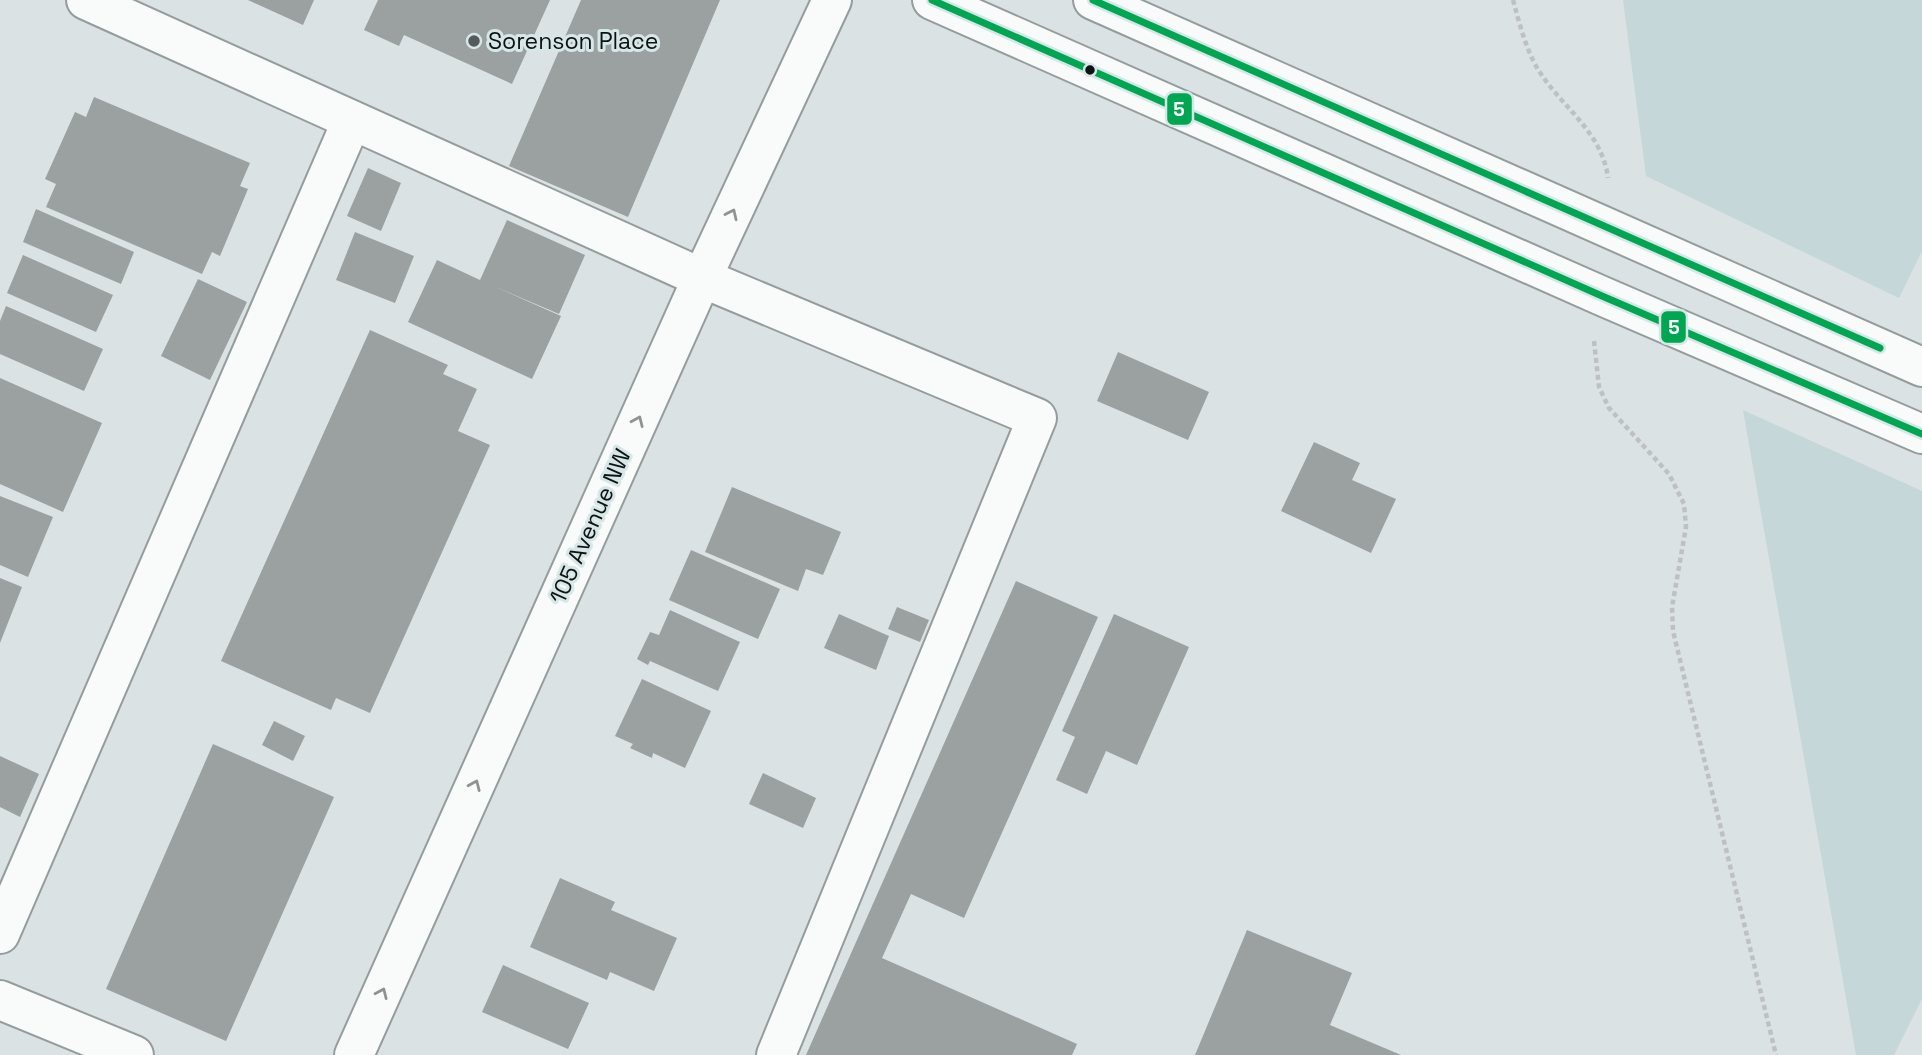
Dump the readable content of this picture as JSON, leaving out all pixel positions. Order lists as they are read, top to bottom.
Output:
{
  "streets": {
    "street": ["105 Avenue NW"]
  },
  "one_way": ["105 Avenue NW"],
  "places": ["Sorenson Place"],
  "lines": ["transit line 5"]
}
